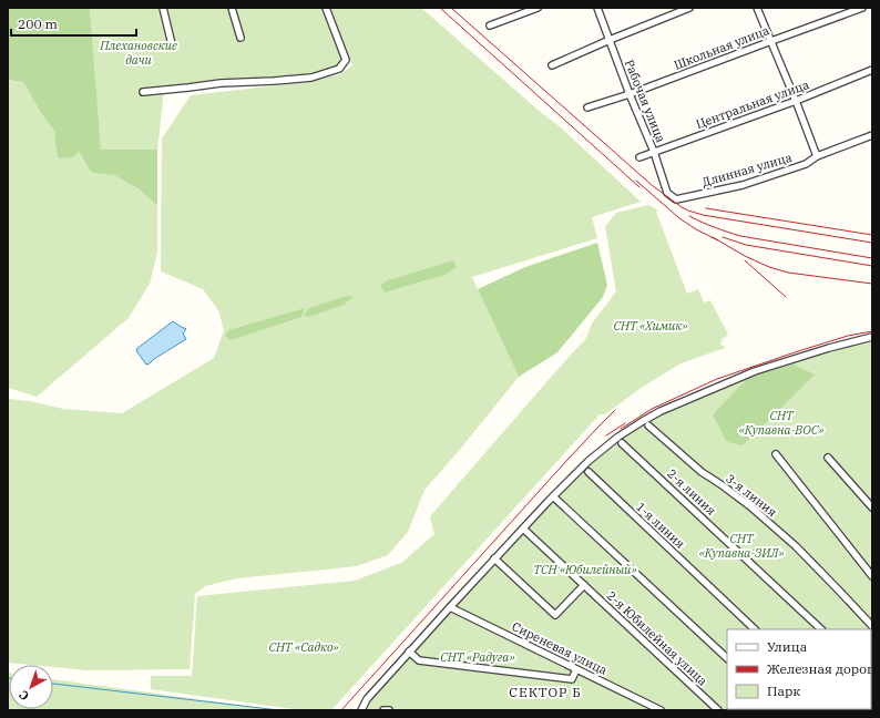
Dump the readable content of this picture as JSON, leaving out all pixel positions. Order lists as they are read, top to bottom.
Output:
{
  "streets": {
    "street": [
      "Школьная улица",
      "Рабочая улица",
      "Центральная улица",
      "Длинная улица",
      "2-я линия",
      "3-я линия",
      "1-я линия",
      "2-я Юбилейная улица",
      "Сиреневая улица"
    ]
  },
  "crossings": [
    ["Школьная улица", "Рабочая улица"],
    ["Рабочая улица", "Центральная улица"],
    ["Рабочая улица", "Длинная улица"]
  ],
  "districts": ["СЕКТОР Б"],
  "parks": [
    "Плехановские дачи",
    "СНТ «Химик»",
    "СНТ «Купавна-ВОС»",
    "СНТ «Купавна-ЗИЛ»",
    "ТСН «Юбилейный»",
    "СНТ «Садко»",
    "СНТ «Радуга»"
  ],
  "legend": ["Улица", "Железная дорога", "Парк"],
  "scale_bar": "200 m",
  "north": "bottom left"
}
